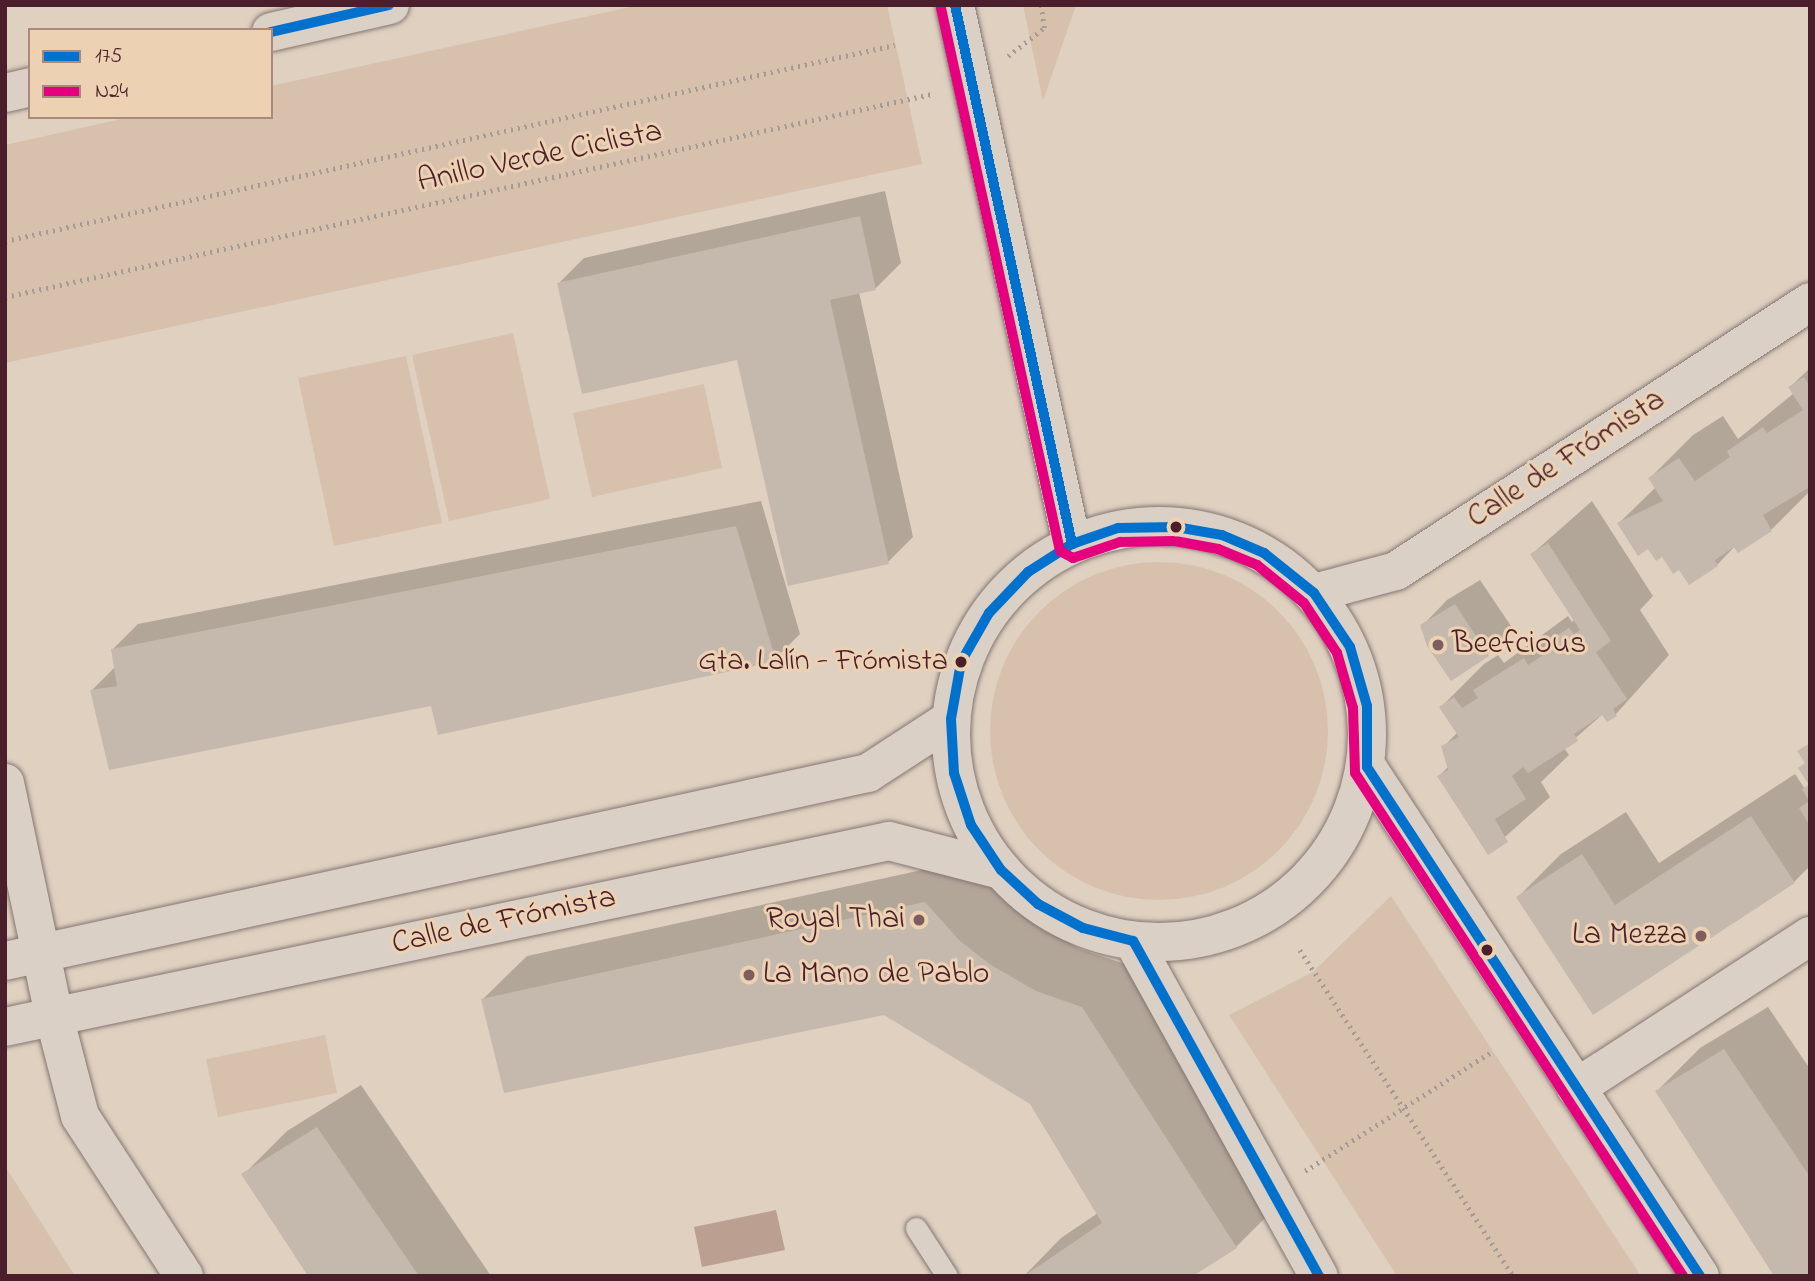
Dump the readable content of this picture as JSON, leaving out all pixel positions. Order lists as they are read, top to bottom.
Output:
{
  "streets": {
    "street": ["Calle de Frómista"],
    "path": ["Anillo Verde Ciclista"]
  },
  "places": [
    "Beefcious",
    "Gta. Lalín - Frómista",
    "Royal Thai",
    "La Mezza",
    "La Mano de Pablo"
  ],
  "lines": ["transit line 175", "transit line N24"],
  "legend": ["175", "N24"]
}
